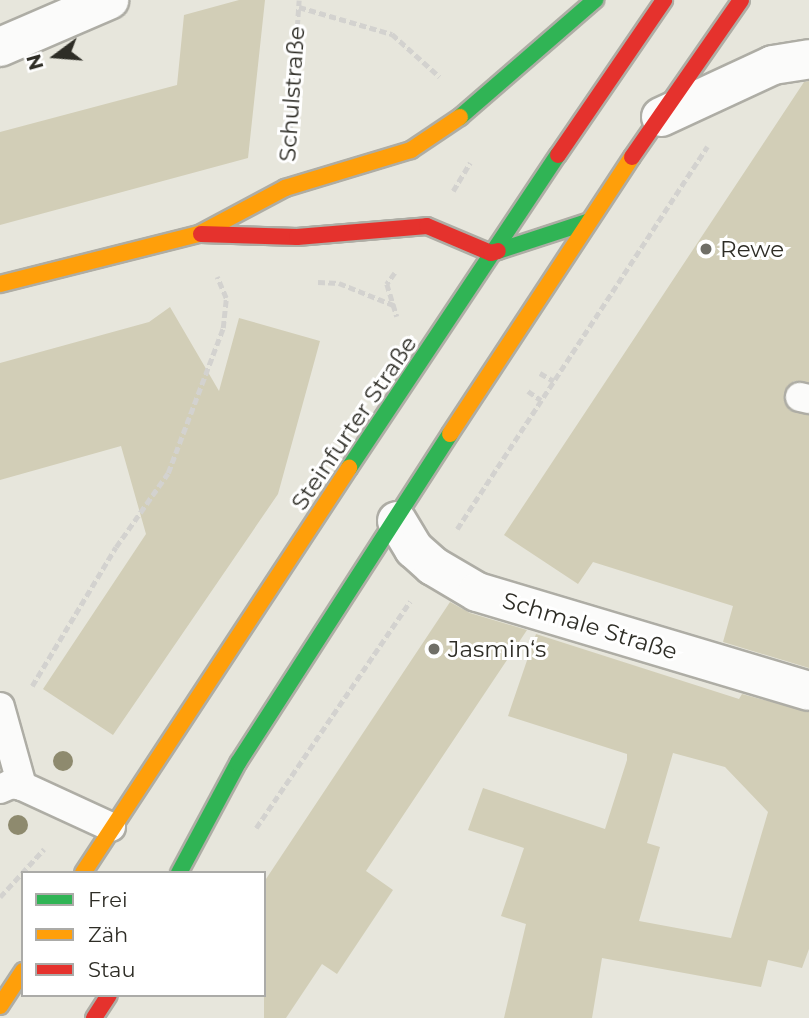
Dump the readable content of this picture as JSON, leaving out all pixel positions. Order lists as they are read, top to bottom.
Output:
{
  "streets": {
    "main road": ["Steinfurter Straße"],
    "street": ["Schmale Straße"],
    "path": ["Schulstraße"]
  },
  "places": ["Rewe", "Jasmin‘s"],
  "legend": ["Frei", "Zäh", "Stau"],
  "north": "left"
}
